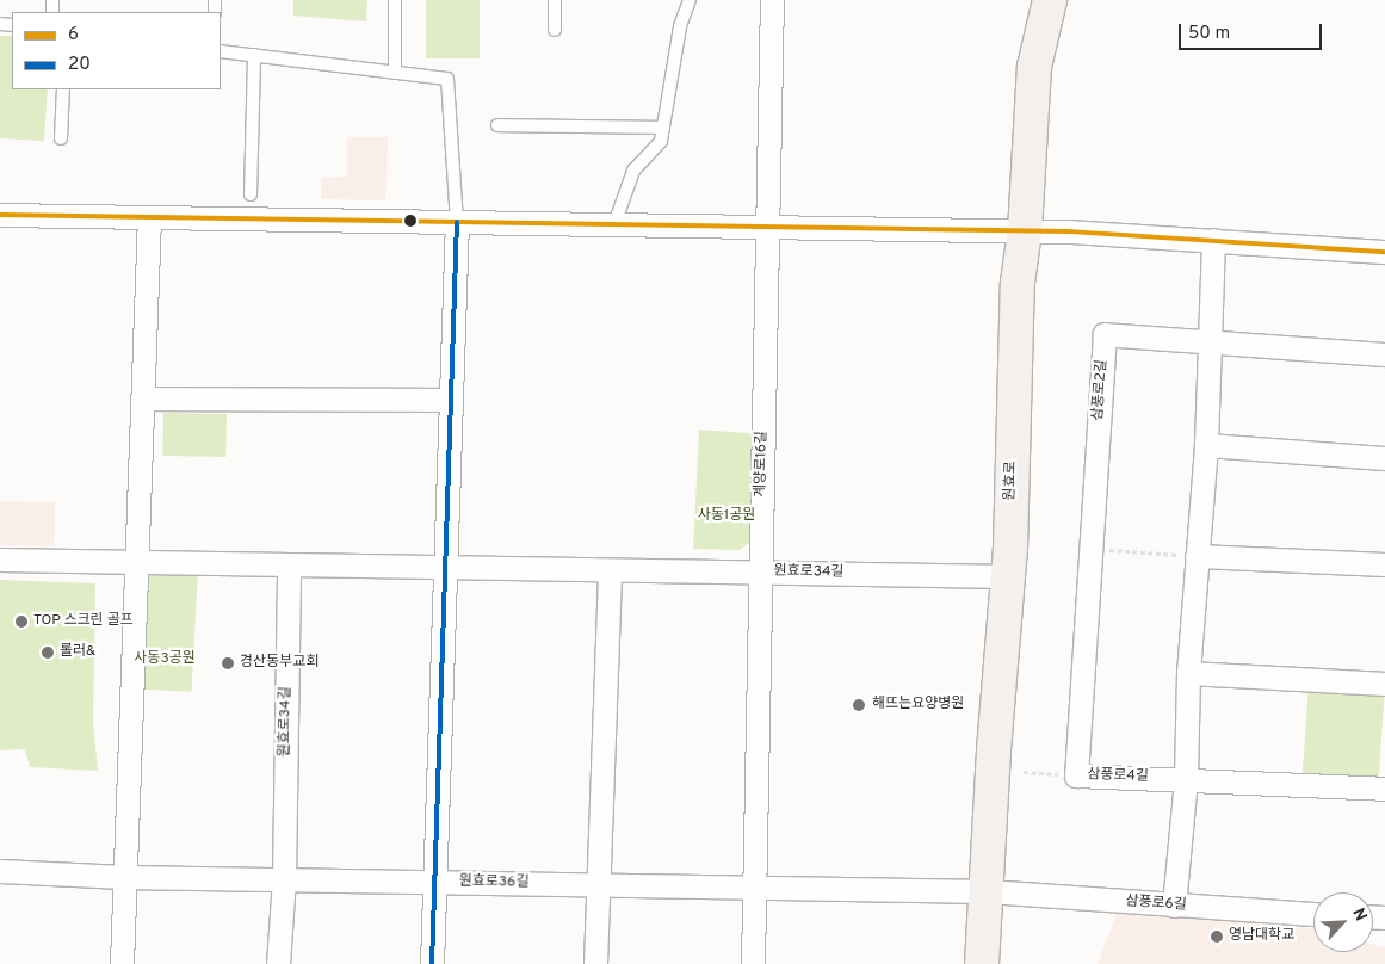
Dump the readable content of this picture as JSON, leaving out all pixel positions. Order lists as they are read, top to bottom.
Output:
{
  "streets": {
    "main road": ["원효로"],
    "street": [
      "삼풍로2길",
      "계양로16길",
      "원효로34길",
      "삼풍로4길",
      "원효로36길",
      "삼풍로6길"
    ]
  },
  "crossings": [
    ["삼풍로2길", "삼풍로4길"],
    ["계양로16길", "원효로34길"],
    ["계양로16길", "원효로36길"],
    ["원효로", "원효로34길"],
    ["원효로", "원효로36길"],
    ["원효로", "삼풍로6길"],
    ["원효로34길", "원효로36길"],
    ["원효로36길", "삼풍로6길"]
  ],
  "parks": ["사동1공원", "사동3공원"],
  "places": [
    "TOP 스크린 골프",
    "롤러&",
    "경산동부교회",
    "해뜨는요양병원",
    "영남대학교"
  ],
  "lines": ["transit line 6", "transit line 20"],
  "legend": ["6", "20"],
  "scale_bar": "50 m",
  "north": "top right"
}
